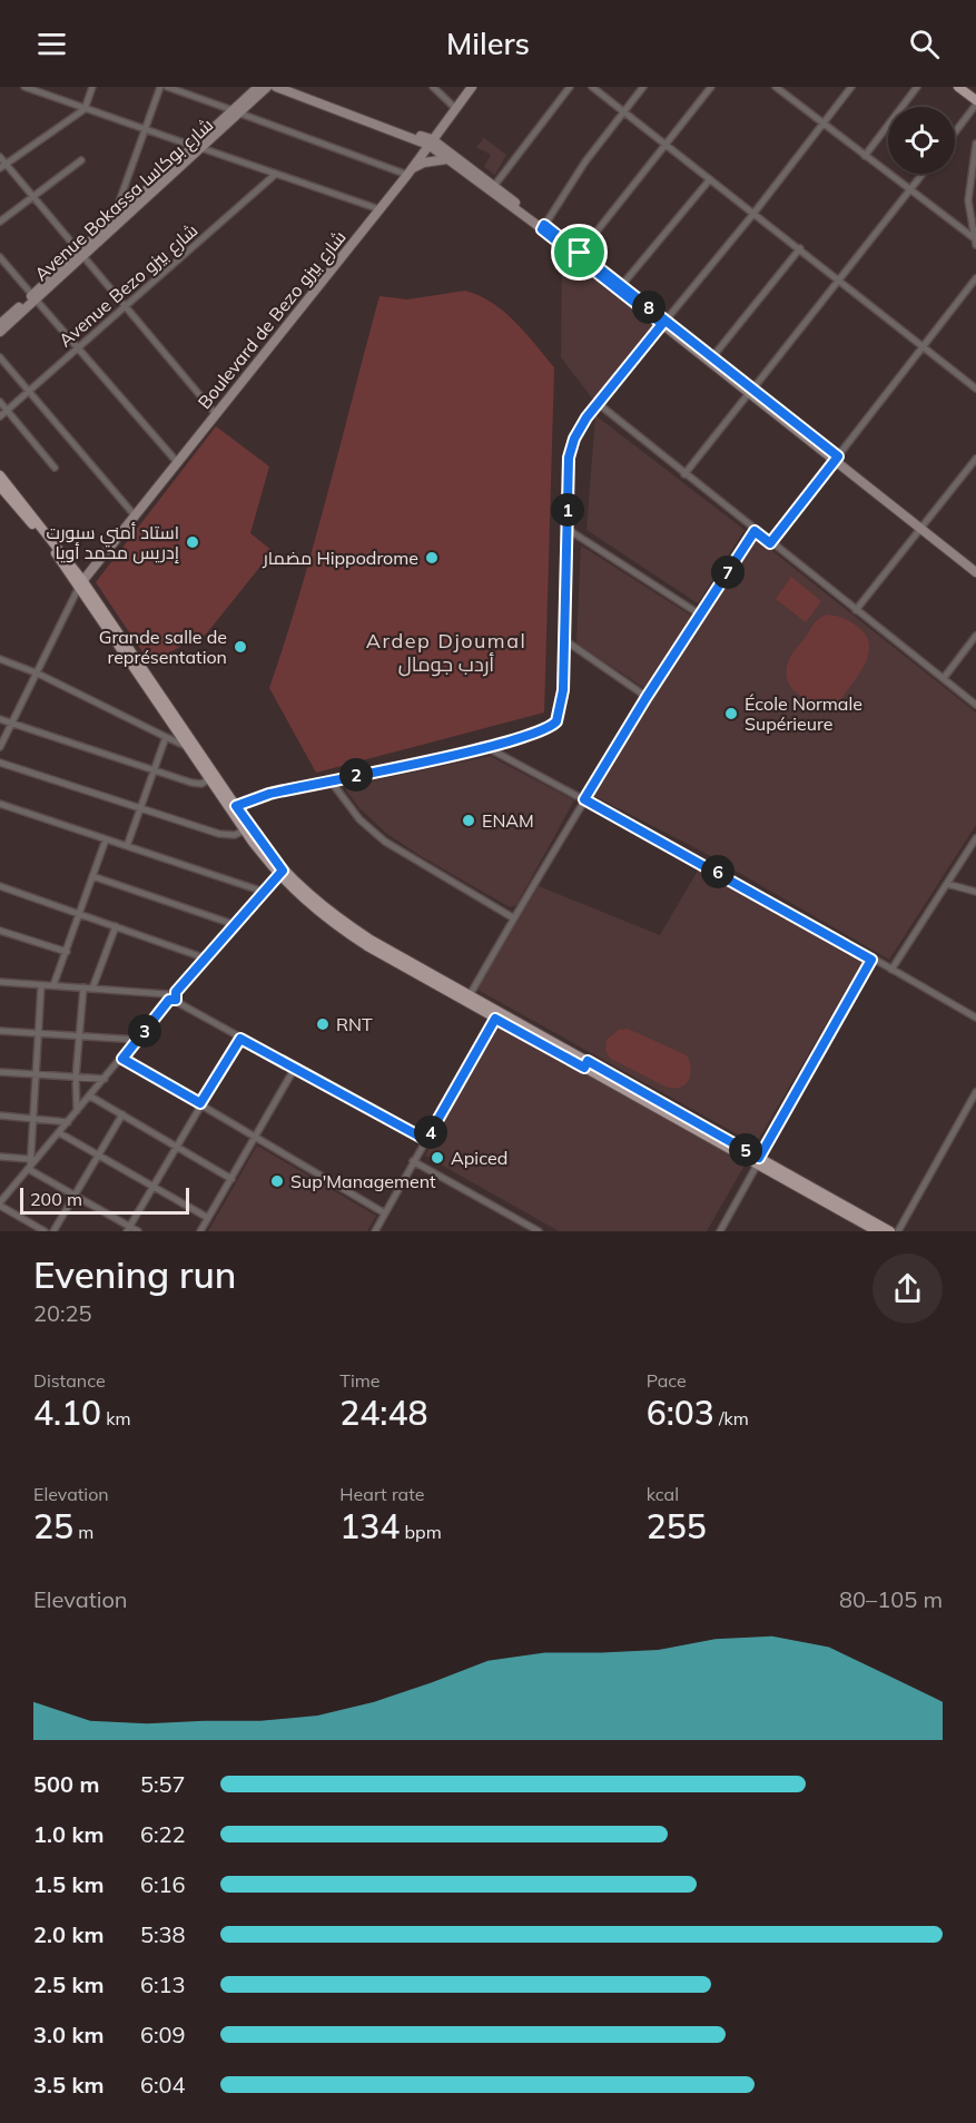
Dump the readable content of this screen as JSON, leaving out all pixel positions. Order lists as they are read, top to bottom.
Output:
{
  "streets": {
    "street": ["Avenue Bokassa شارع بوكاسا", "Avenue Bezo شارع بيزو", "Boulevard de Bezo شارع بيزو"]
  },
  "districts": ["Ardep Djoumal أردب جومال"],
  "places": [
    "استاد أمني سبورت إدريس محمد أويا",
    "مضمار Hippodrome",
    "Grande salle de représentation",
    "École Normale Supérieure",
    "ENAM",
    "RNT",
    "Apiced",
    "Sup'Management"
  ],
  "scale_bar": "200 m",
  "page": {
    "header": "Milers",
    "pins": [
      "8",
      "1",
      "7",
      "2",
      "6",
      "3",
      "4",
      "5"
    ],
    "scale": "200 m",
    "heading": ["Evening run", "20:25"],
    "stats": [
      ["Distance", "4.10 km"],
      ["Time", "24:48"],
      ["Pace", "6:03 /km"],
      ["Elevation", "25 m"],
      ["Heart rate", "134 bpm"],
      ["kcal", "255"]
    ],
    "chart": ["Elevation", "80–105 m"],
    "list": [
      {
        "name": "500 m",
        "note": "5:57"
      },
      {
        "name": "1.0 km",
        "note": "6:22"
      },
      {
        "name": "1.5 km",
        "note": "6:16"
      },
      {
        "name": "2.0 km",
        "note": "5:38"
      },
      {
        "name": "2.5 km",
        "note": "6:13"
      },
      {
        "name": "3.0 km",
        "note": "6:09"
      },
      {
        "name": "3.5 km",
        "note": "6:04"
      }
    ]
  }
}
